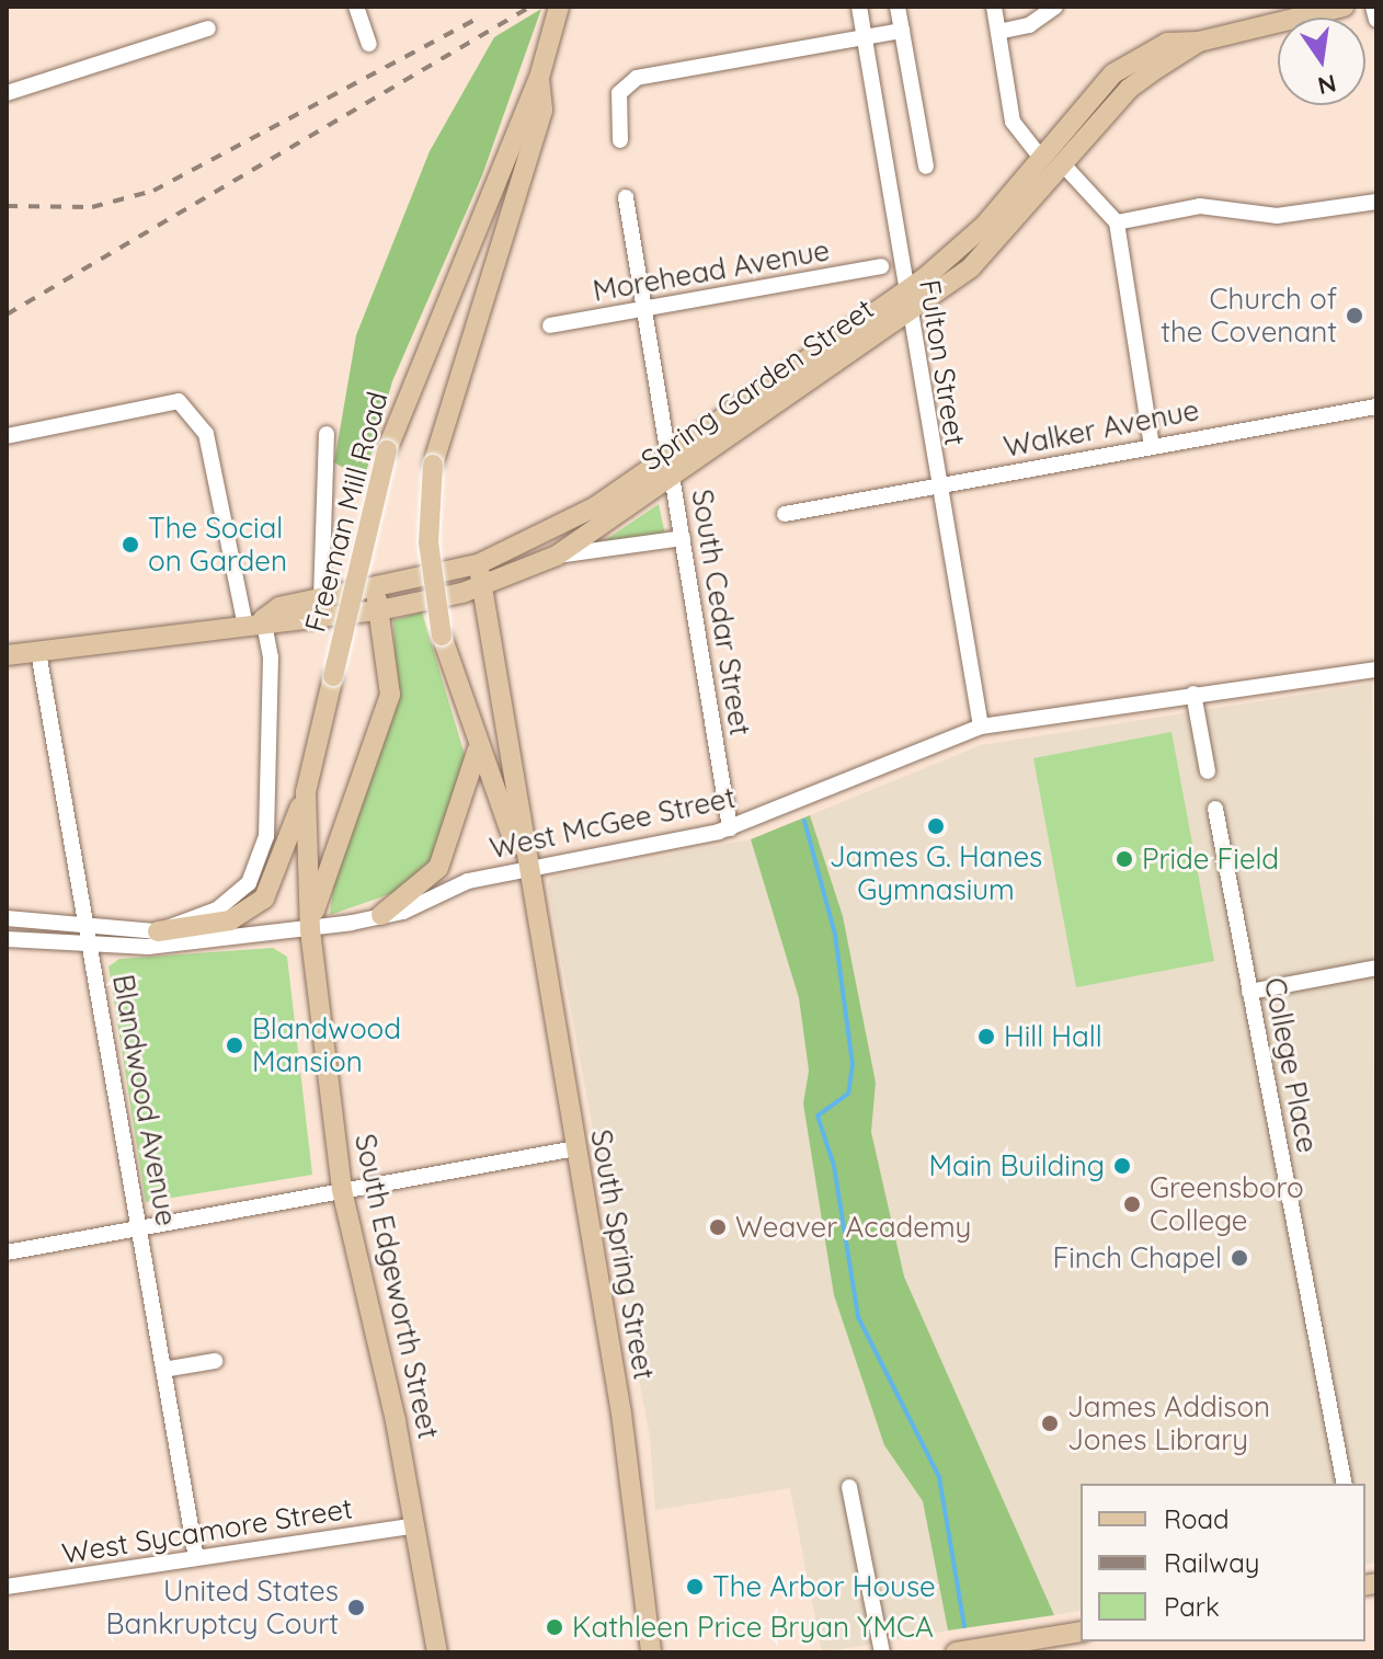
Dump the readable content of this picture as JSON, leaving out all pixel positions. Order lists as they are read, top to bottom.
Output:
{
  "streets": {
    "main road": [
      "Spring Garden Street",
      "Freeman Mill Road",
      "South Spring Street",
      "South Edgeworth Street"
    ],
    "street": [
      "Morehead Avenue",
      "Fulton Street",
      "Walker Avenue",
      "South Cedar Street",
      "West McGee Street",
      "College Place",
      "Blandwood Avenue",
      "West Sycamore Street"
    ]
  },
  "crossings": [
    ["Morehead Avenue", "South Cedar Street"],
    ["Fulton Street", "Spring Garden Street"],
    ["Fulton Street", "Walker Avenue"],
    ["Fulton Street", "West McGee Street"],
    ["Spring Garden Street", "South Cedar Street"],
    ["Spring Garden Street", "Blandwood Avenue"],
    ["Freeman Mill Road", "West McGee Street"],
    ["Freeman Mill Road", "South Spring Street"],
    ["Freeman Mill Road", "South Edgeworth Street"],
    ["South Cedar Street", "West McGee Street"],
    ["West McGee Street", "Blandwood Avenue"],
    ["West McGee Street", "South Spring Street"],
    ["West McGee Street", "South Edgeworth Street"],
    ["Blandwood Avenue", "West Sycamore Street"],
    ["South Edgeworth Street", "West Sycamore Street"]
  ],
  "places": [
    "Church of the Covenant",
    "The Social on Garden",
    "James G. Hanes Gymnasium",
    "Pride Field",
    "Hill Hall",
    "Blandwood Mansion",
    "Main Building",
    "Greensboro College",
    "Weaver Academy",
    "Finch Chapel",
    "James Addison Jones Library",
    "The Arbor House",
    "United States Bankruptcy Court",
    "Kathleen Price Bryan YMCA"
  ],
  "legend": ["Road", "Railway", "Park"],
  "north": "bottom"
}
